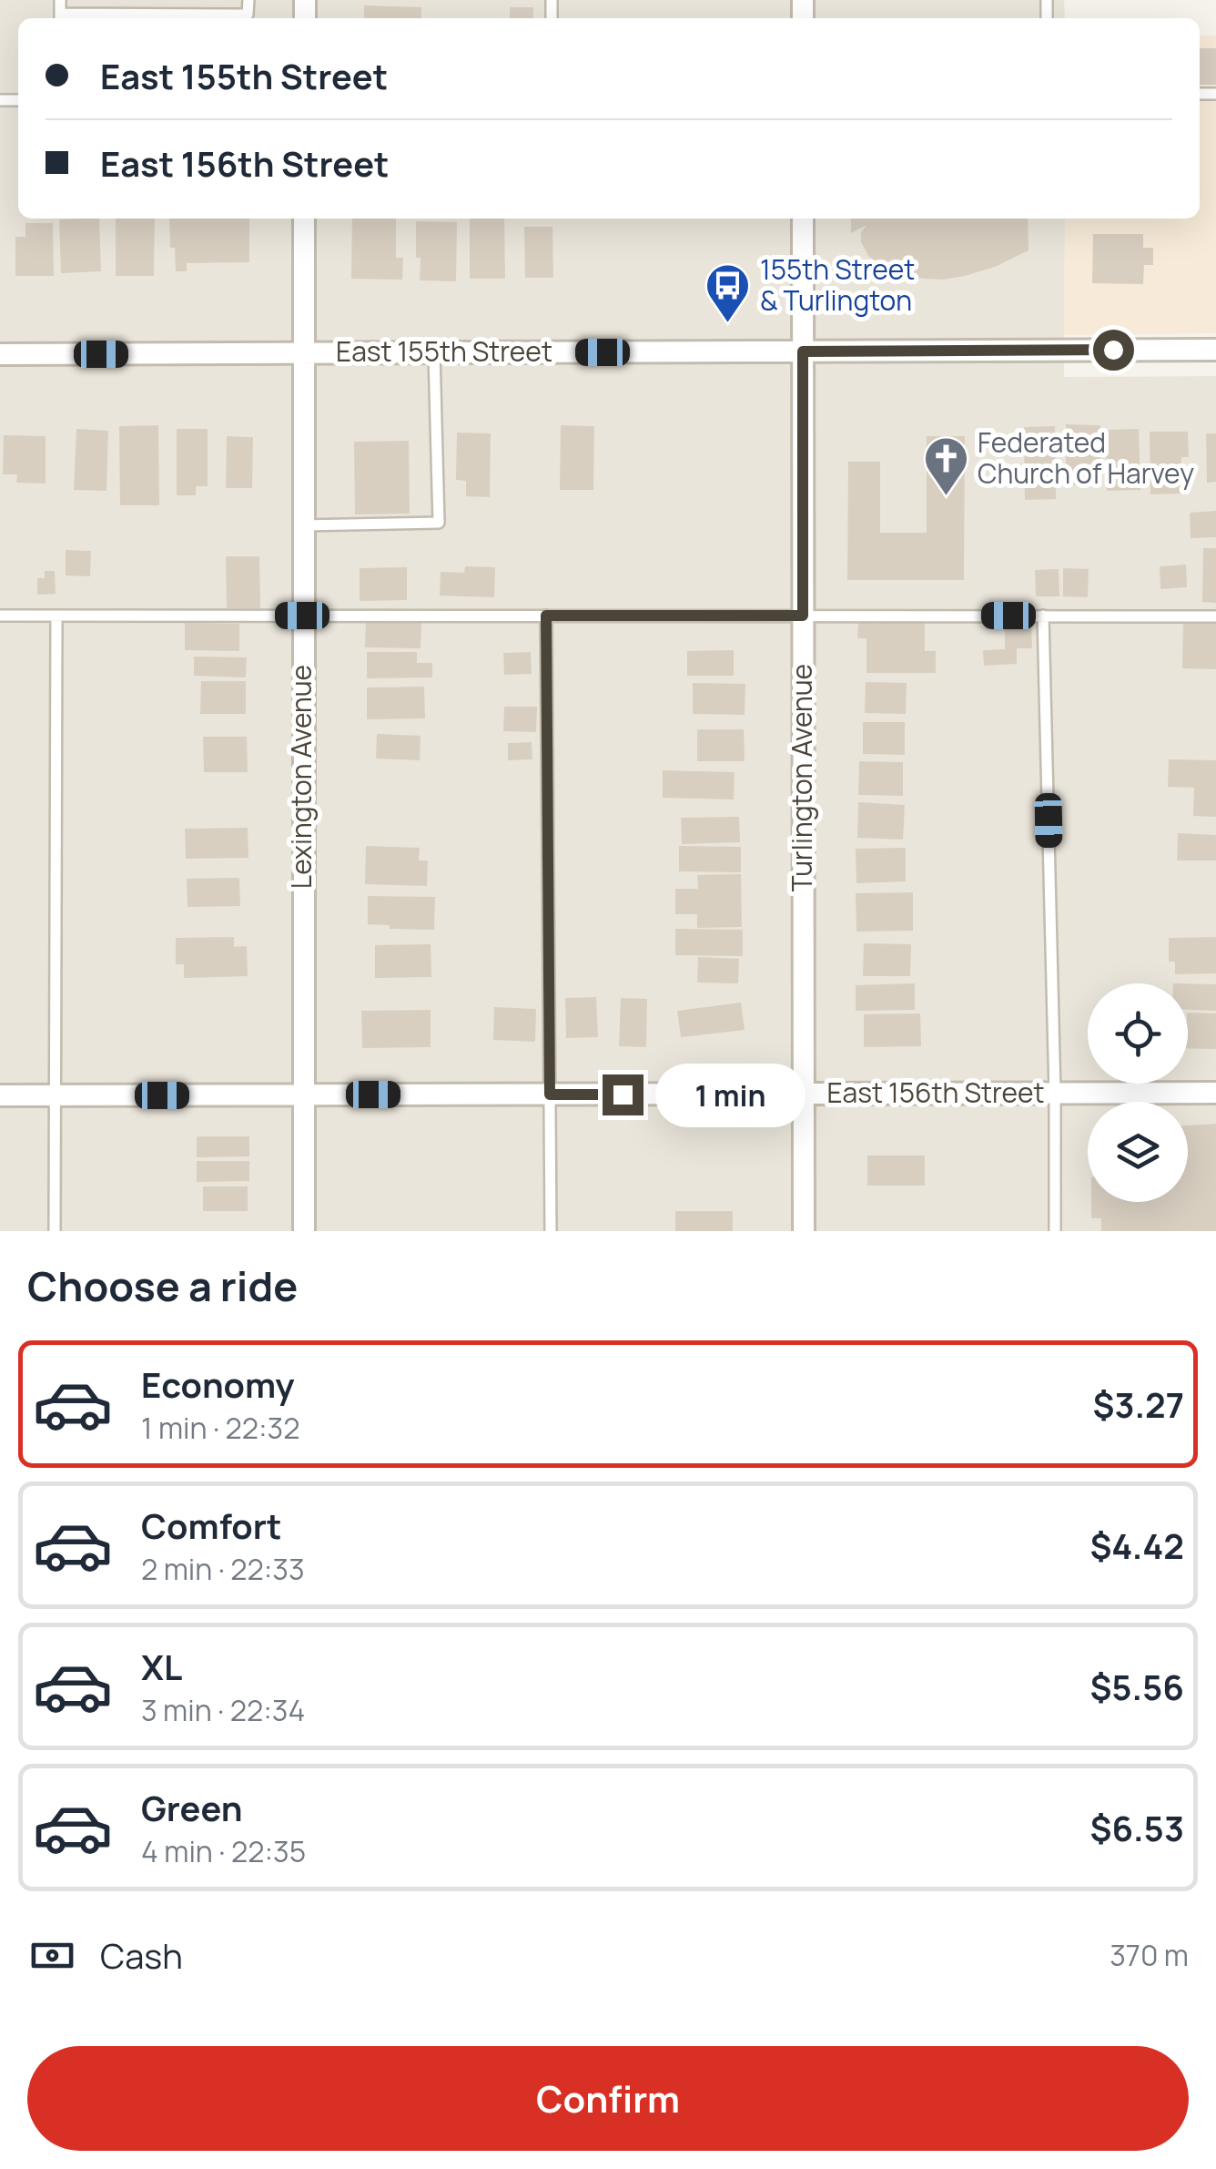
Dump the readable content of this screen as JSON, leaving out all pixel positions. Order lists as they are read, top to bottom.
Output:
{
  "streets": {
    "street": [
      "East 155th Street",
      "Lexington Avenue",
      "Turlington Avenue",
      "East 156th Street"
    ]
  },
  "crossings": [
    ["East 155th Street", "Lexington Avenue"],
    ["East 155th Street", "Turlington Avenue"],
    ["Lexington Avenue", "East 156th Street"],
    ["Turlington Avenue", "East 156th Street"]
  ],
  "places": {
    "bus stop": ["155th Street & Turlington"],
    "church": ["Federated Church of Harvey"]
  },
  "page": {
    "banner": ["East 155th Street", "East 156th Street"],
    "bubble": "1 min",
    "heading": "Choose a ride",
    "list": [
      {
        "name": "Economy",
        "note": "1 min · 22:32",
        "value": "$3.27"
      },
      {
        "name": "Comfort",
        "note": "2 min · 22:33",
        "value": "$4.42"
      },
      {
        "name": "XL",
        "note": "3 min · 22:34",
        "value": "$5.56"
      },
      {
        "name": "Green",
        "note": "4 min · 22:35",
        "value": "$6.53"
      }
    ],
    "pay": ["Cash", "370 m"],
    "buttons": "Confirm"
  }
}
